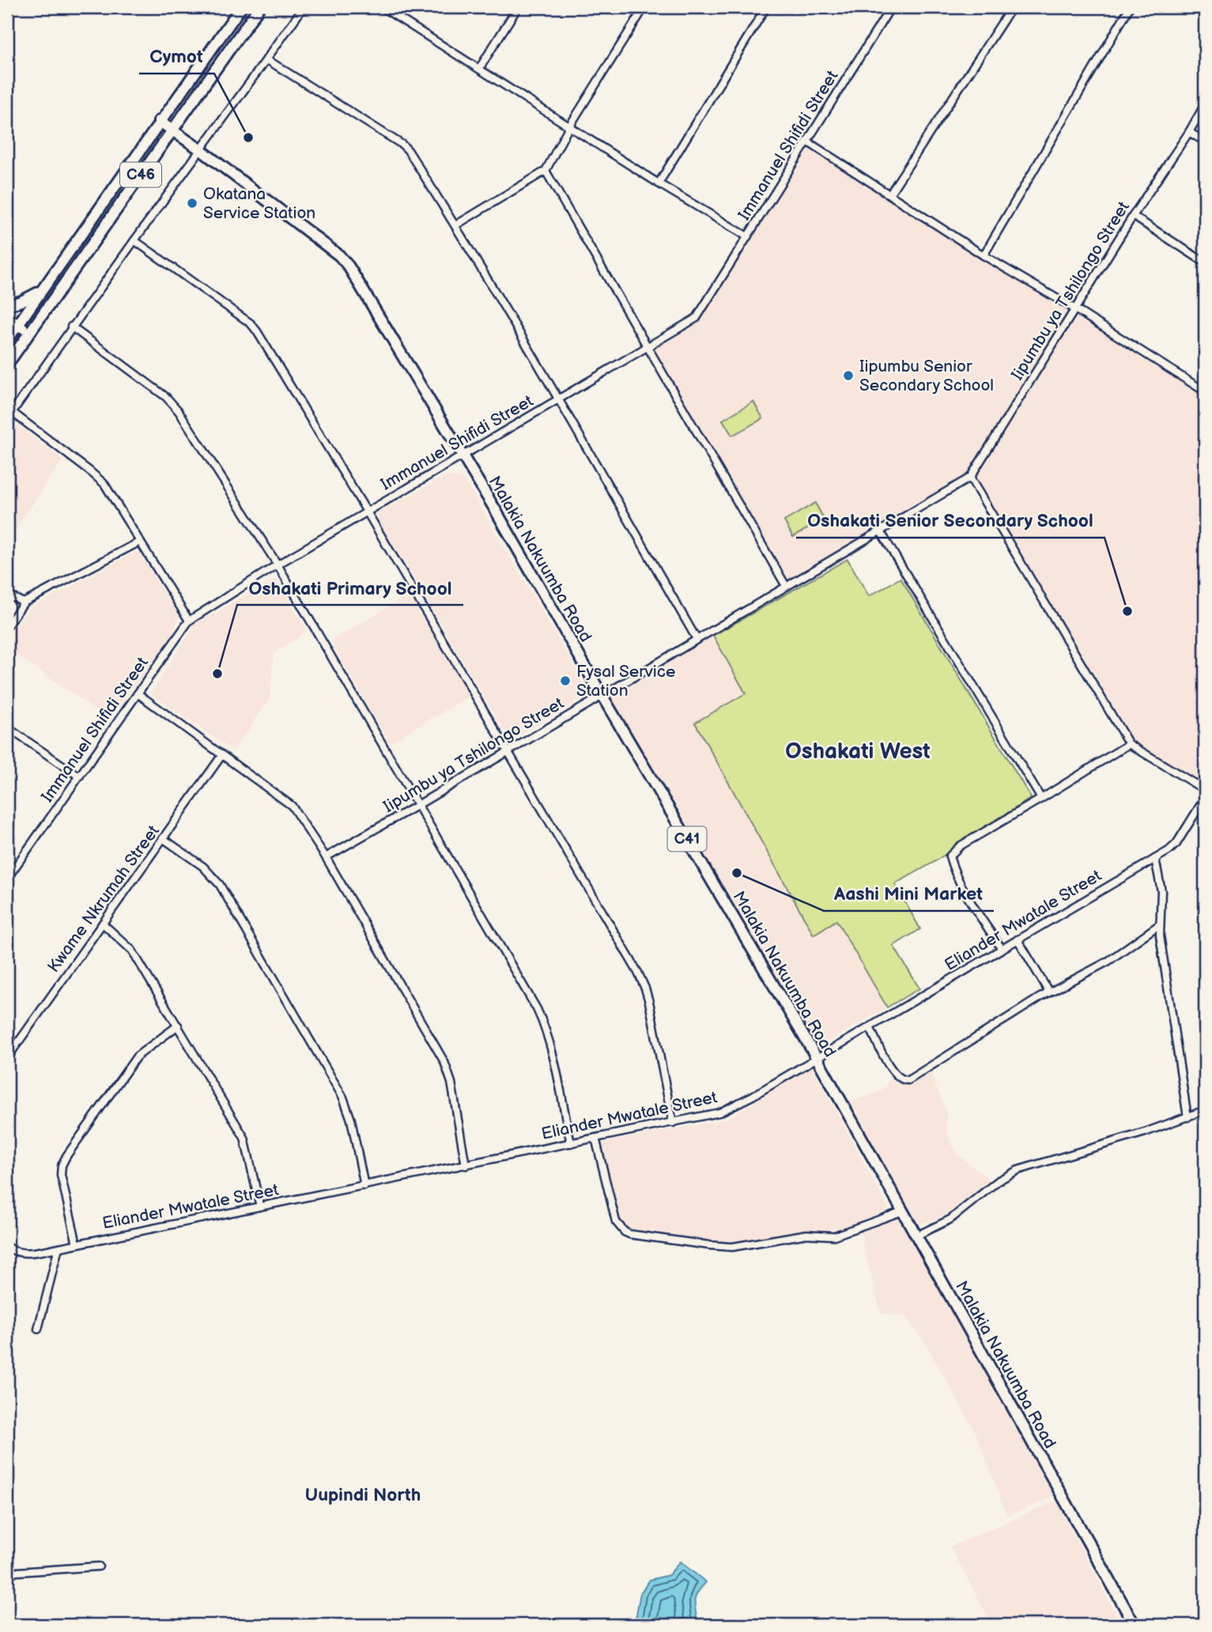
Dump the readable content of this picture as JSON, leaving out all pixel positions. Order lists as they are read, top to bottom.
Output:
{
  "streets": {
    "main road": ["C46", "Malakia Nakuumba Road", "C41"],
    "street": [
      "Immanuel Shifidi Street",
      "Iipumbu ya Tshilongo Street",
      "Kwame Nkrumah Street",
      "Eliander Mwatale Street"
    ]
  },
  "crossings": [
    ["Immanuel Shifidi Street", "Malakia Nakuumba Road"],
    ["C46", "Malakia Nakuumba Road"],
    ["Iipumbu ya Tshilongo Street", "Malakia Nakuumba Road"],
    ["Malakia Nakuumba Road", "Eliander Mwatale Street"]
  ],
  "districts": ["Oshakati West", "Uupindi North"],
  "places": [
    "Cymot",
    "Okatana Service Station",
    "Iipumbu Senior Secondary School",
    "Oshakati Senior Secondary School",
    "Oshakati Primary School",
    "Fysal Service Station",
    "Aashi Mini Market"
  ]
}
